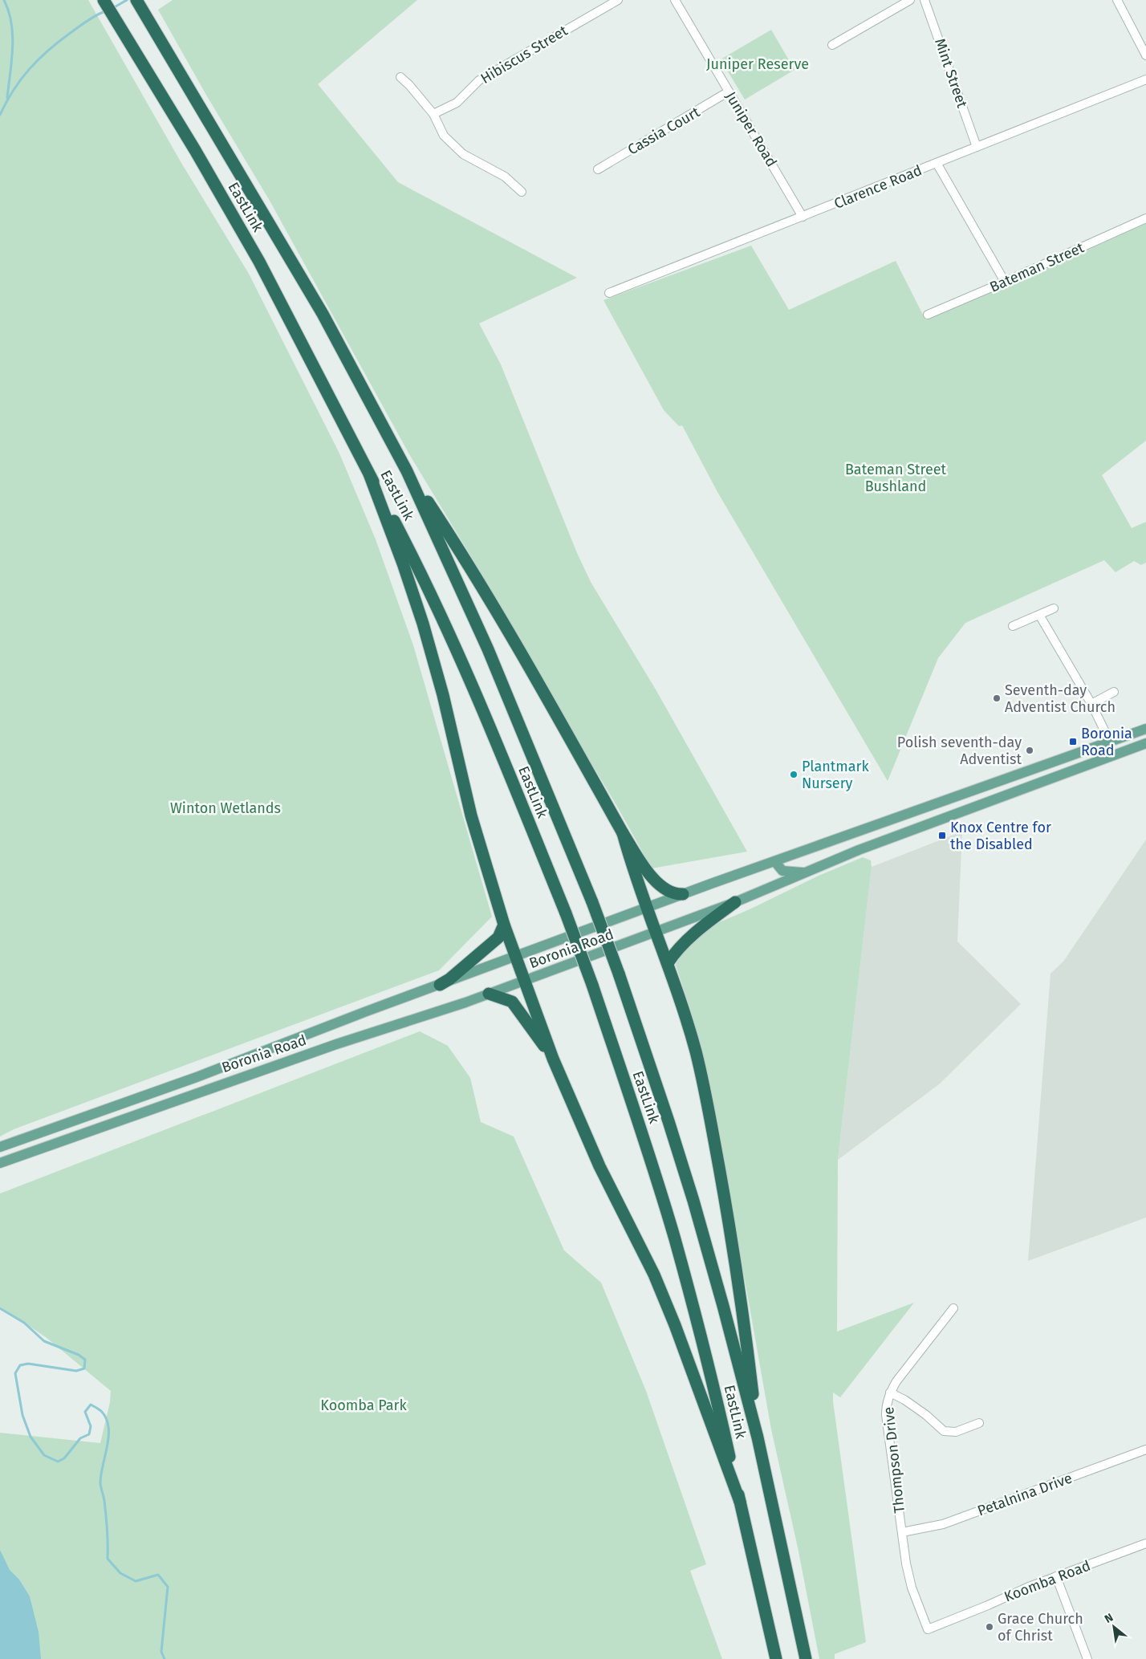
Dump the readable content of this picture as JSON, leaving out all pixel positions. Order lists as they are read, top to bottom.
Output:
{
  "streets": {
    "highway": ["EastLink"],
    "main road": ["Boronia Road"],
    "street": [
      "Hibiscus Street",
      "Mint Street",
      "Juniper Road",
      "Cassia Court",
      "Clarence Road",
      "Bateman Street",
      "Thompson Drive",
      "Petalnina Drive",
      "Koomba Road"
    ]
  },
  "crossings": [
    ["Mint Street", "Clarence Road"],
    ["Juniper Road", "Cassia Court"],
    ["Juniper Road", "Clarence Road"],
    ["Thompson Drive", "Petalnina Drive"],
    ["Thompson Drive", "Koomba Road"]
  ],
  "parks": [
    "Juniper Reserve",
    "Bateman Street Bushland",
    "Winton Wetlands",
    "Koomba Park"
  ],
  "places": {
    "other": [
      "Seventh-day Adventist Church",
      "Polish seventh-day Adventist",
      "Plantmark Nursery",
      "Grace Church of Christ"
    ],
    "transit": ["Boronia Road", "Knox Centre for the Disabled"]
  },
  "north": "top left"
}
